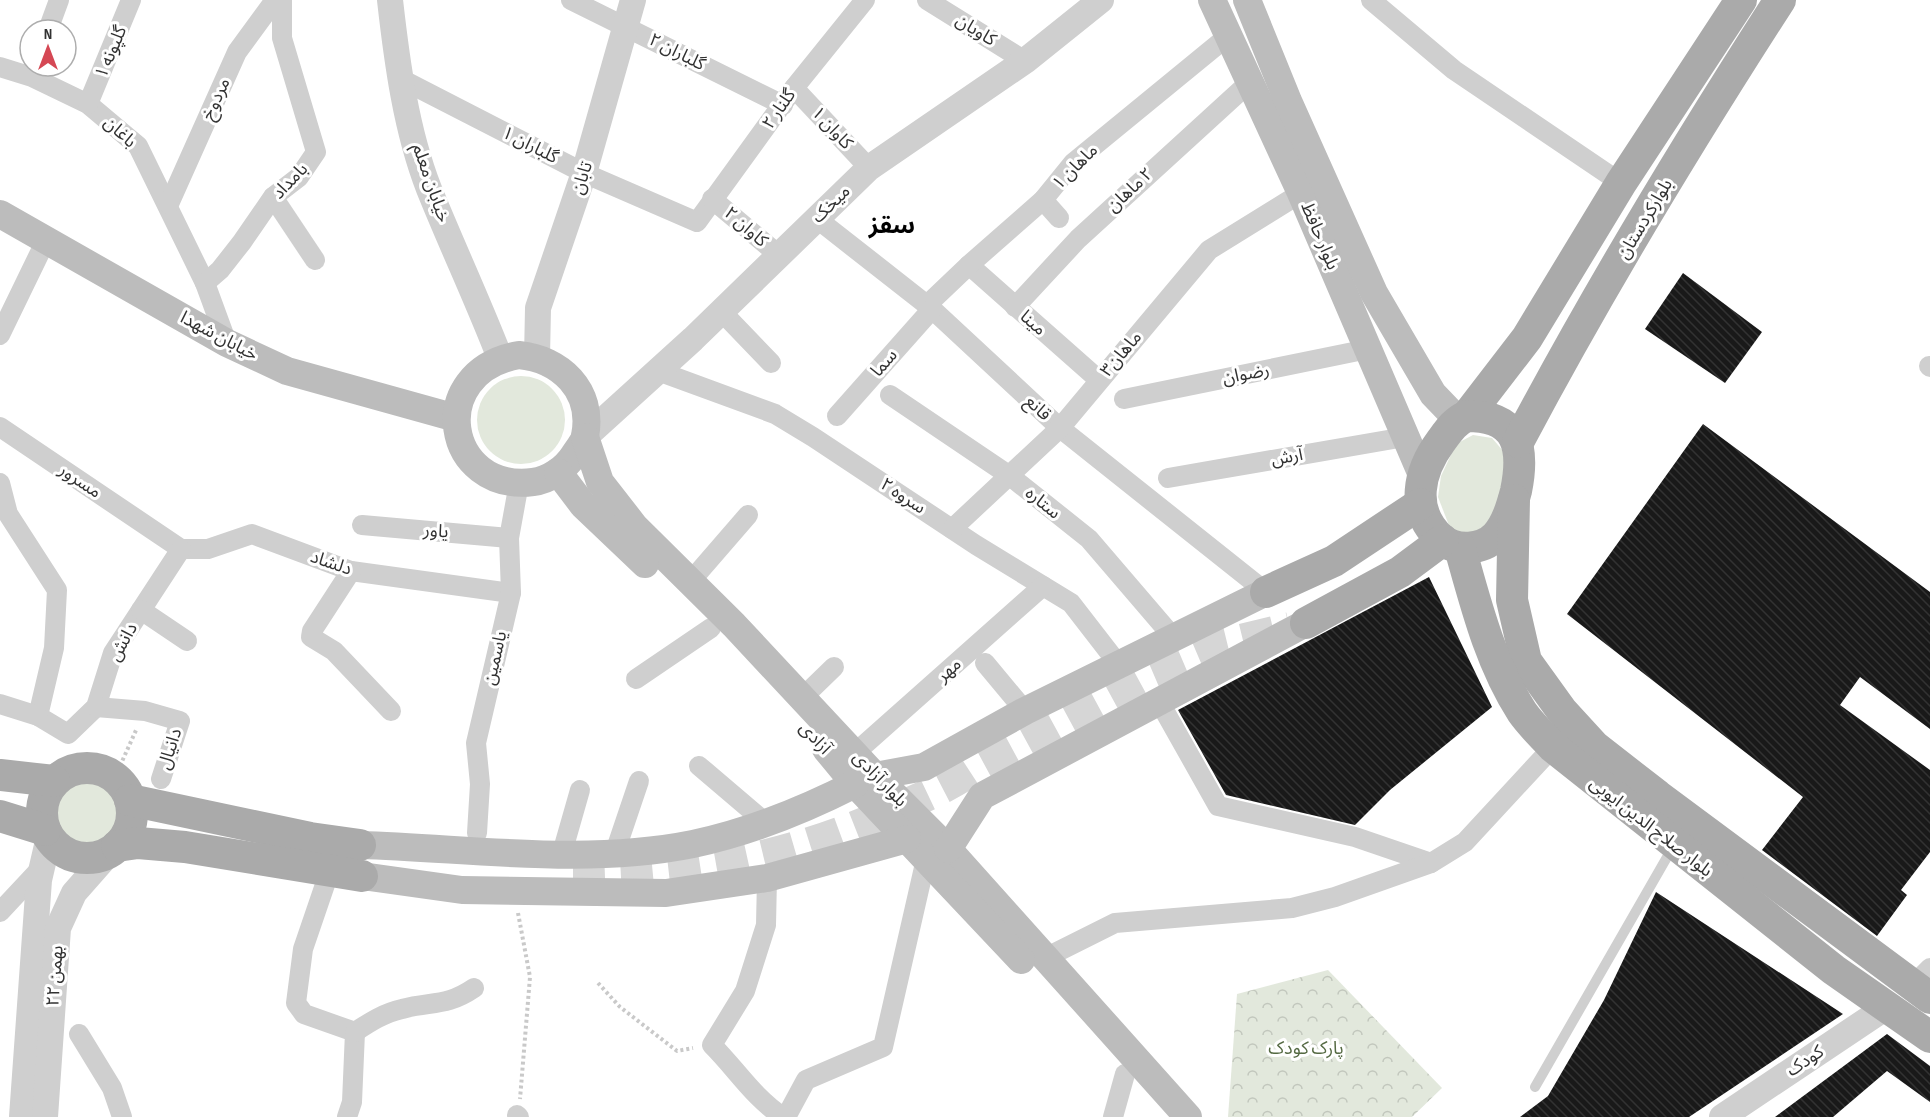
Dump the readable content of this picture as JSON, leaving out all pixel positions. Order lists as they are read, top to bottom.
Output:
{
  "streets": {
    "main road": [
      "بلوارکردستان",
      "بلوار حافظ",
      "خیابان شهدا",
      "آزادی",
      "بلوار آزادی",
      "بلوار صلاح الدین ایوبی"
    ],
    "street": [
      "کاویان",
      "گلپونه ۱",
      "گلباران ۲",
      "مردوخ",
      "گلنار ۲",
      "کاوان ۱",
      "باغان",
      "گلباران ۱",
      "ماهان ۱",
      "تابان",
      "بامداد",
      "خیابان معلم",
      "٢ ماهان",
      "میخک",
      "کاوان ۲",
      "مینا",
      "ماهان۳",
      "سما",
      "رضوان",
      "قانع",
      "آرش",
      "مسرور",
      "سروه ۲",
      "ستاره",
      "یاور",
      "دلشاد",
      "دانش",
      "یاسمین",
      "مهر",
      "دانیال",
      "۲۲ بهمن",
      "کودک"
    ]
  },
  "crossings": [
    ["کاویان", "میخک"],
    ["گلپونه ۱", "باغان"],
    ["گلباران ۲", "گلنار ۲"],
    ["گلباران ۲", "تابان"],
    ["مردوخ", "باغان"],
    ["گلنار ۲", "کاوان ۱"],
    ["گلنار ۲", "گلباران ۱"],
    ["گلنار ۲", "کاوان ۲"],
    ["کاوان ۱", "میخک"],
    ["باغان", "بامداد"],
    ["گلباران ۱", "تابان"],
    ["گلباران ۱", "خیابان معلم"],
    ["ماهان ۱", "بلوار حافظ"],
    ["ماهان ۱", "مینا"],
    ["ماهان ۱", "سما"],
    ["ماهان ۱", "قانع"],
    ["تابان", "خیابان معلم"],
    ["تابان", "میخک"],
    ["تابان", "خیابان شهدا"],
    ["تابان", "یاسمین"],
    ["تابان", "آزادی"],
    ["تابان", "بلوار آزادی"],
    ["خیابان معلم", "میخک"],
    ["خیابان معلم", "خیابان شهدا"],
    ["خیابان معلم", "یاسمین"],
    ["خیابان معلم", "آزادی"],
    ["خیابان معلم", "بلوار آزادی"],
    ["٢ ماهان", "بلوار حافظ"],
    ["٢ ماهان", "مینا"],
    ["میخک", "کاوان ۲"],
    ["میخک", "خیابان شهدا"],
    ["میخک", "قانع"],
    ["میخک", "سروه ۲"],
    ["میخک", "یاسمین"],
    ["میخک", "آزادی"],
    ["میخک", "بلوار آزادی"],
    ["بلوارکردستان", "بلوار حافظ"],
    ["بلوارکردستان", "بلوار صلاح الدین ایوبی"],
    ["بلوار حافظ", "ماهان۳"],
    ["بلوار حافظ", "رضوان"],
    ["بلوار حافظ", "آرش"],
    ["بلوار حافظ", "بلوار صلاح الدین ایوبی"],
    ["مینا", "ماهان۳"],
    ["خیابان شهدا", "یاسمین"],
    ["خیابان شهدا", "آزادی"],
    ["خیابان شهدا", "بلوار آزادی"],
    ["ماهان۳", "قانع"],
    ["ماهان۳", "سروه ۲"],
    ["ماهان۳", "ستاره"],
    ["سما", "قانع"],
    ["مسرور", "دلشاد"],
    ["مسرور", "دانش"],
    ["سروه ۲", "مهر"],
    ["یاور", "یاسمین"],
    ["دلشاد", "دانش"],
    ["دلشاد", "یاسمین"],
    ["یاسمین", "آزادی"],
    ["یاسمین", "بلوار آزادی"],
    ["مهر", "بلوار آزادی"],
    ["آزادی", "بلوار آزادی"],
    ["بلوار صلاح الدین ایوبی", "کودک"]
  ],
  "districts": ["سقز"],
  "parks": ["پارک کودک"],
  "north": "top"
}
